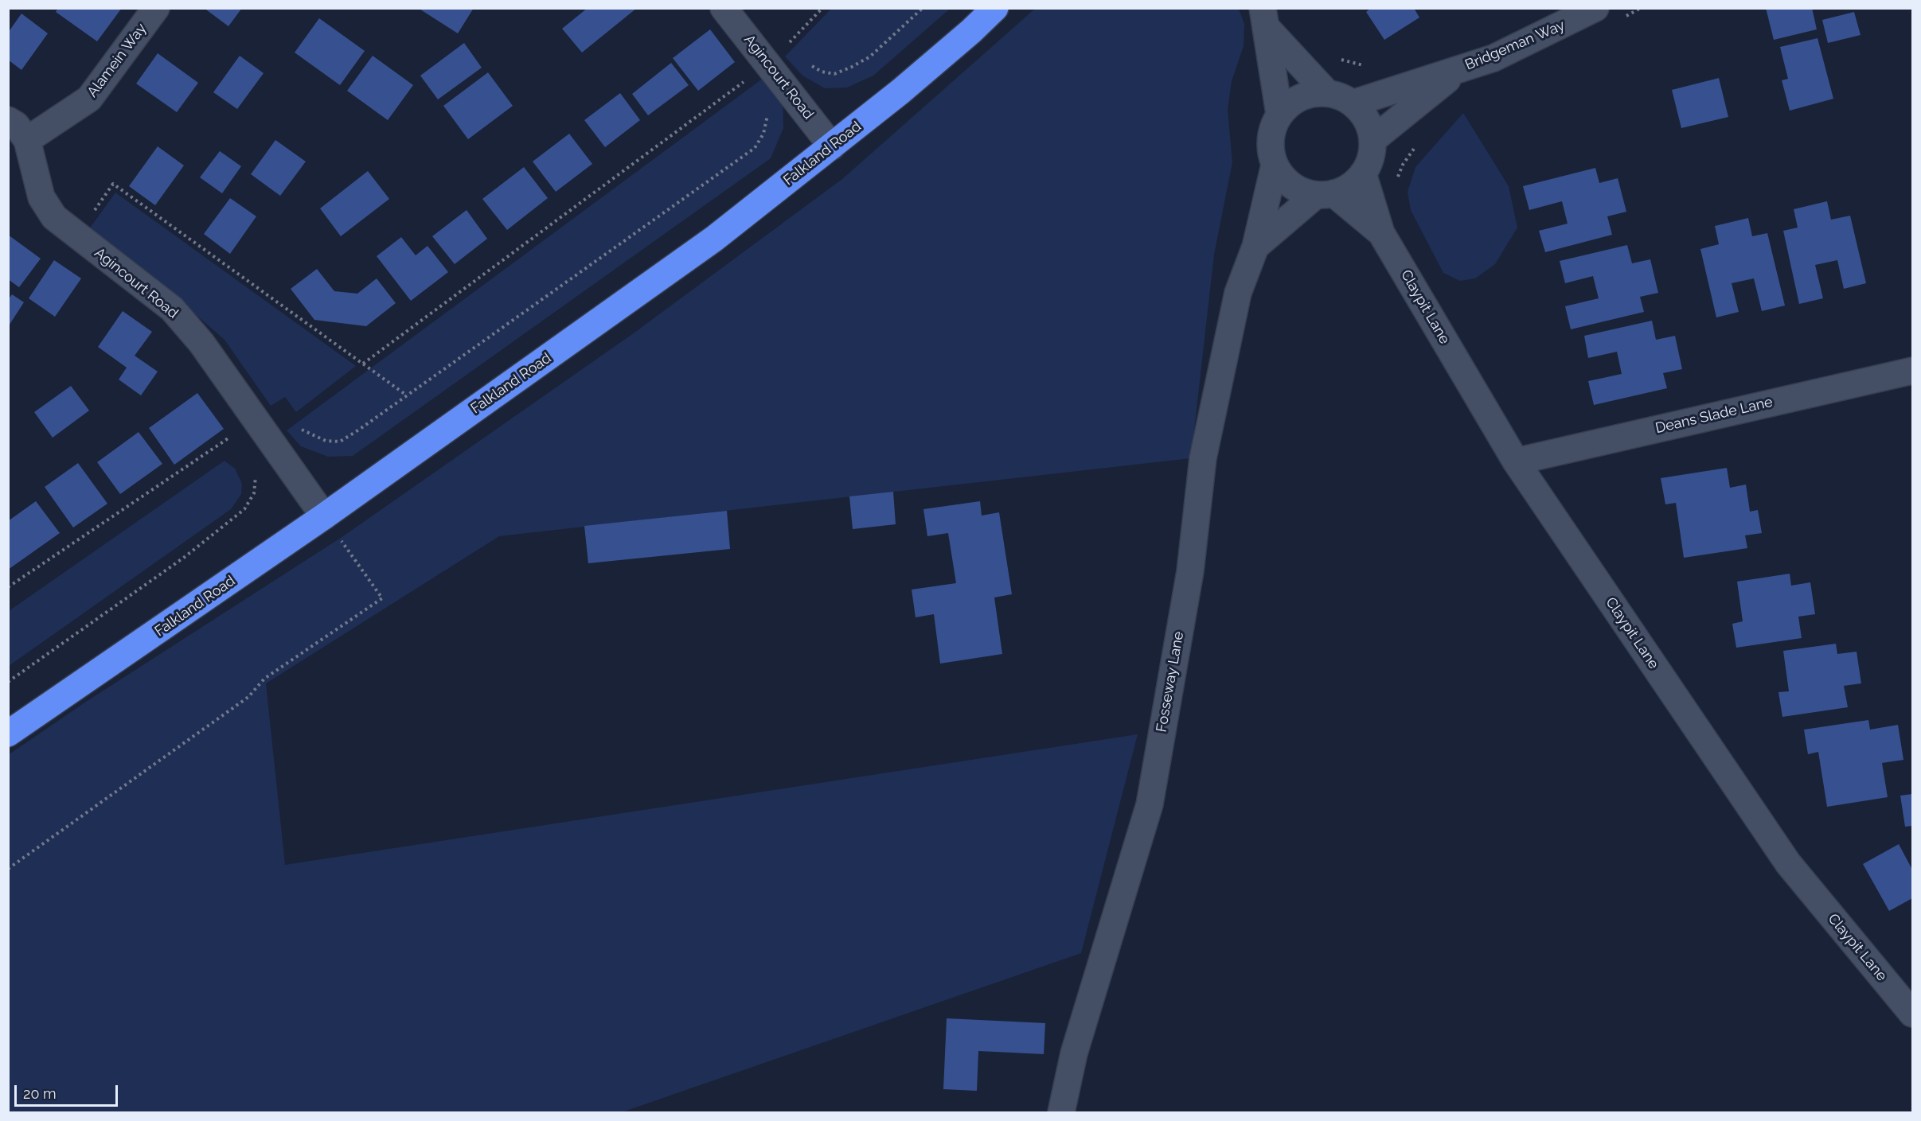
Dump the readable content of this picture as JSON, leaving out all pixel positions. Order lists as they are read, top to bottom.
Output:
{
  "streets": {
    "highway": ["Falkland Road"],
    "street": [
      "Bridgeman Way",
      "Alamein Way",
      "Agincourt Road",
      "Claypit Lane",
      "Deans Slade Lane",
      "Fosseway Lane"
    ]
  },
  "crossings": [
    ["Bridgeman Way", "Claypit Lane"],
    ["Bridgeman Way", "Fosseway Lane"],
    ["Alamein Way", "Agincourt Road"],
    ["Agincourt Road", "Falkland Road"],
    ["Claypit Lane", "Deans Slade Lane"],
    ["Claypit Lane", "Fosseway Lane"]
  ],
  "scale_bar": "20 m"
}
